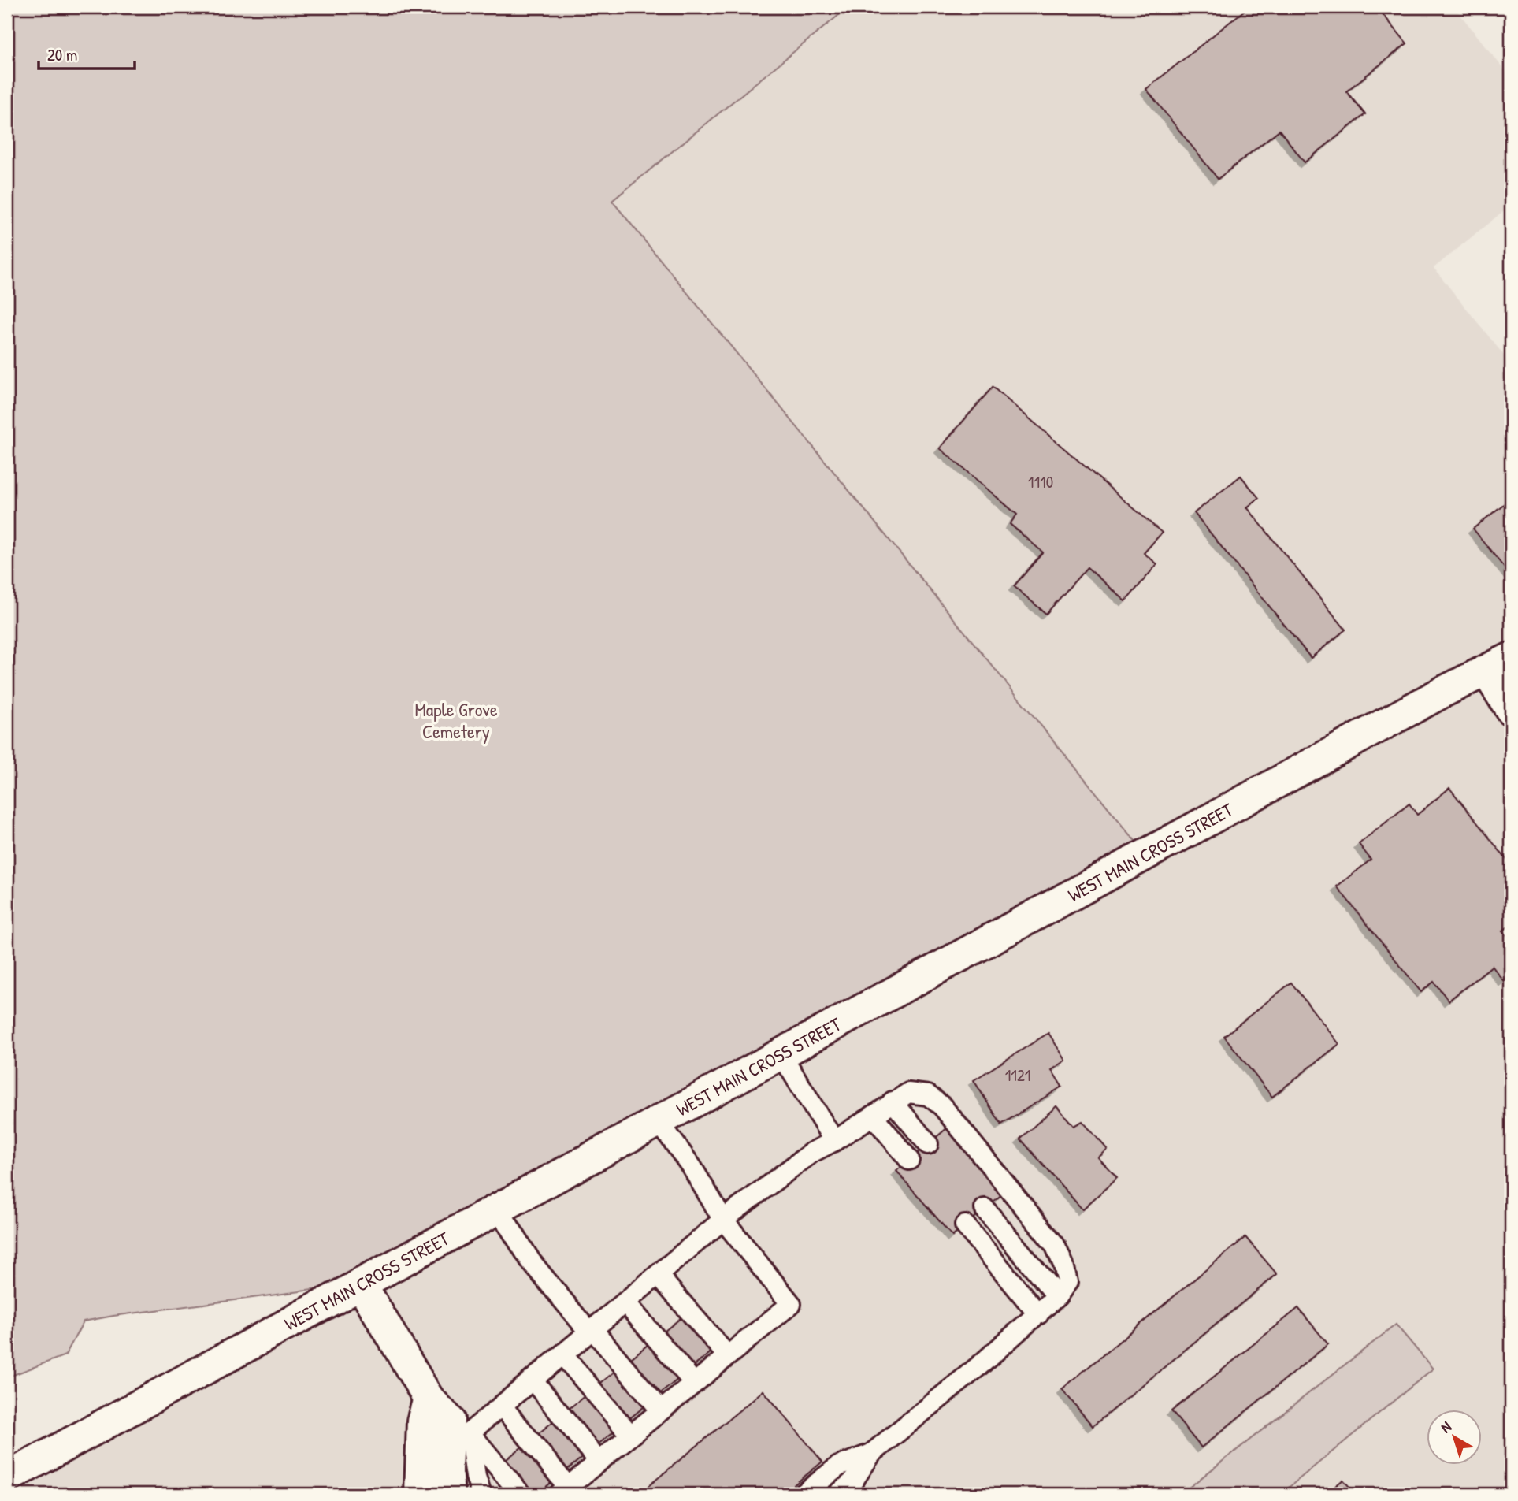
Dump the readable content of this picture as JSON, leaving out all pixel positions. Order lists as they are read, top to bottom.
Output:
{
  "streets": {
    "main road": ["WEST MAIN CROSS STREET"]
  },
  "parks": ["Maple Grove Cemetery"],
  "house_numbers": ["1110", "1121"],
  "scale_bar": "20 m",
  "north": "top left"
}
